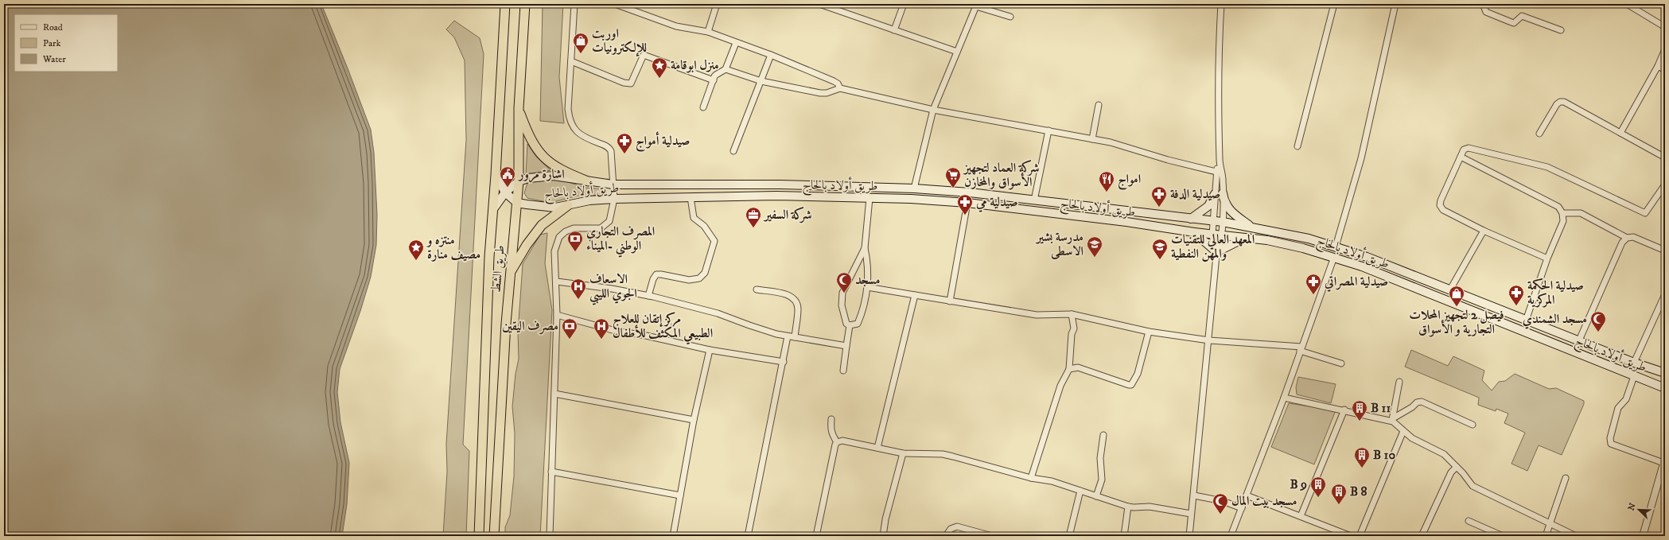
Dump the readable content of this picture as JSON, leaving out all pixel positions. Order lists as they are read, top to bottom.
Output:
{
  "streets": {
    "highway": ["طريق الشط"],
    "main road": ["طريق أولاد بالحاج"]
  },
  "crossings": [
    ["طريق أولاد بالحاج", "طريق الشط"]
  ],
  "places": {
    "shop": ["اوربت للإلكترونيات", "فيصل 2 لتجهيز المحلات التجارية و الأسواق"],
    "place": ["منزل ابوقامة", "منتزه و مصيف منارة"],
    "pharmacy": [
      "صيدلية أمواج",
      "صيدلية الدفة",
      "صيدلية مي",
      "صيدلية المصراتي",
      "صيدلية الحكمة المركزية"
    ],
    "public building": ["اشارة مرور"],
    "supermarket": ["شركة العماد لتجهيز الأسواق والمخازن"],
    "restaurant": ["امواج"],
    "office": ["شركة السفير"],
    "bank": ["المصرف التجاري الوطني -الميناء", "مصرف اليقين"],
    "school or university": ["مدرسة بشير الاسطى", "المعهد العالي للتقنيات والمهن النفطية"],
    "mosque": ["مسجد", "مسجد الشمندي", "مسجد بيت المال"],
    "hospital": ["الاسعاف الجوي الليبي", "مركز إتقان للعلاج الطبيعي المكثف للأطفال"],
    "building": [
      "B 11",
      "B 10",
      "B 9",
      "B 8"
    ]
  },
  "legend": ["Road", "Park", "Water"],
  "north": "top left"
}
